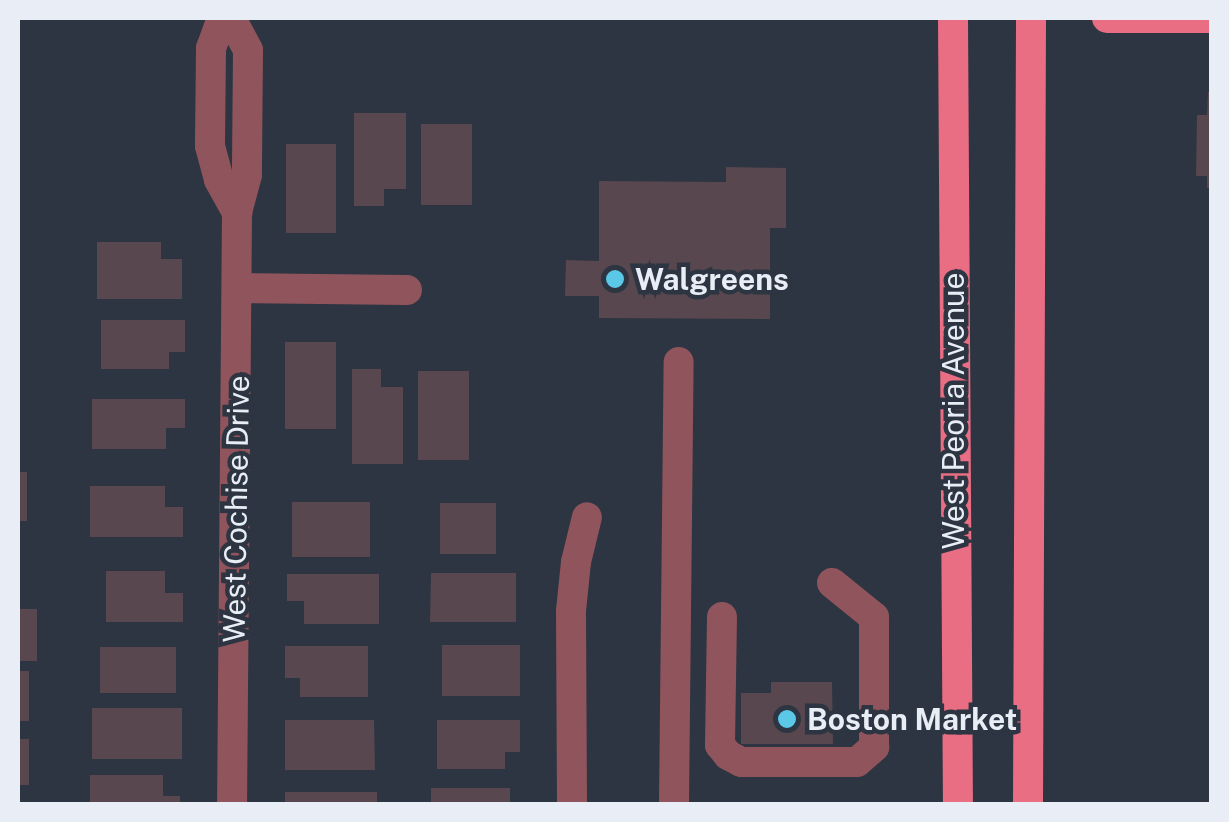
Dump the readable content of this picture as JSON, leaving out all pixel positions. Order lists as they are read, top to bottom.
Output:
{
  "streets": {
    "main road": ["West Peoria Avenue"],
    "street": ["West Cochise Drive"]
  },
  "places": ["Walgreens", "Boston Market"]
}
